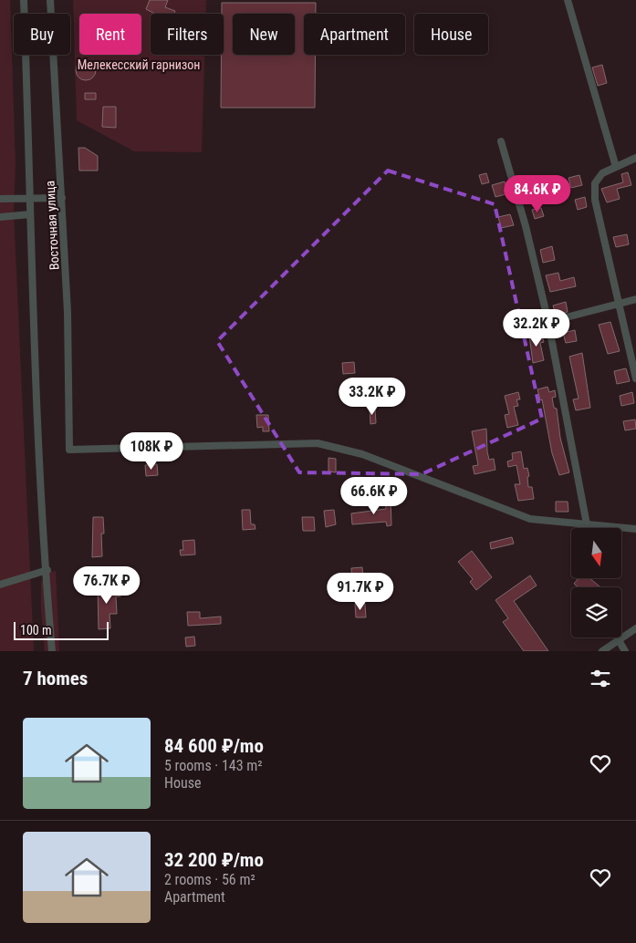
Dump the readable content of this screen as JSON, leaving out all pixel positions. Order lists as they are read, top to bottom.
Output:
{
  "streets": {
    "street": ["Восточная улица"]
  },
  "parks": ["Мелекесский гарнизон"],
  "scale_bar": "100 m",
  "north": "bottom",
  "page": {
    "chip": [
      "Buy",
      "Rent",
      "Filters",
      "New",
      "Apartment",
      "House"
    ],
    "price": [
      "84.6K ₽",
      "32.2K ₽",
      "33.2K ₽",
      "108K ₽",
      "66.6K ₽",
      "76.7K ₽",
      "91.7K ₽"
    ],
    "scale": "100 m",
    "heading": "7 homes",
    "list": [
      {
        "name": "84 600 ₽/mo",
        "note": "5 rooms · 143 m² · House"
      },
      {
        "name": "32 200 ₽/mo",
        "note": "2 rooms · 56 m² · Apartment"
      }
    ]
  }
}
